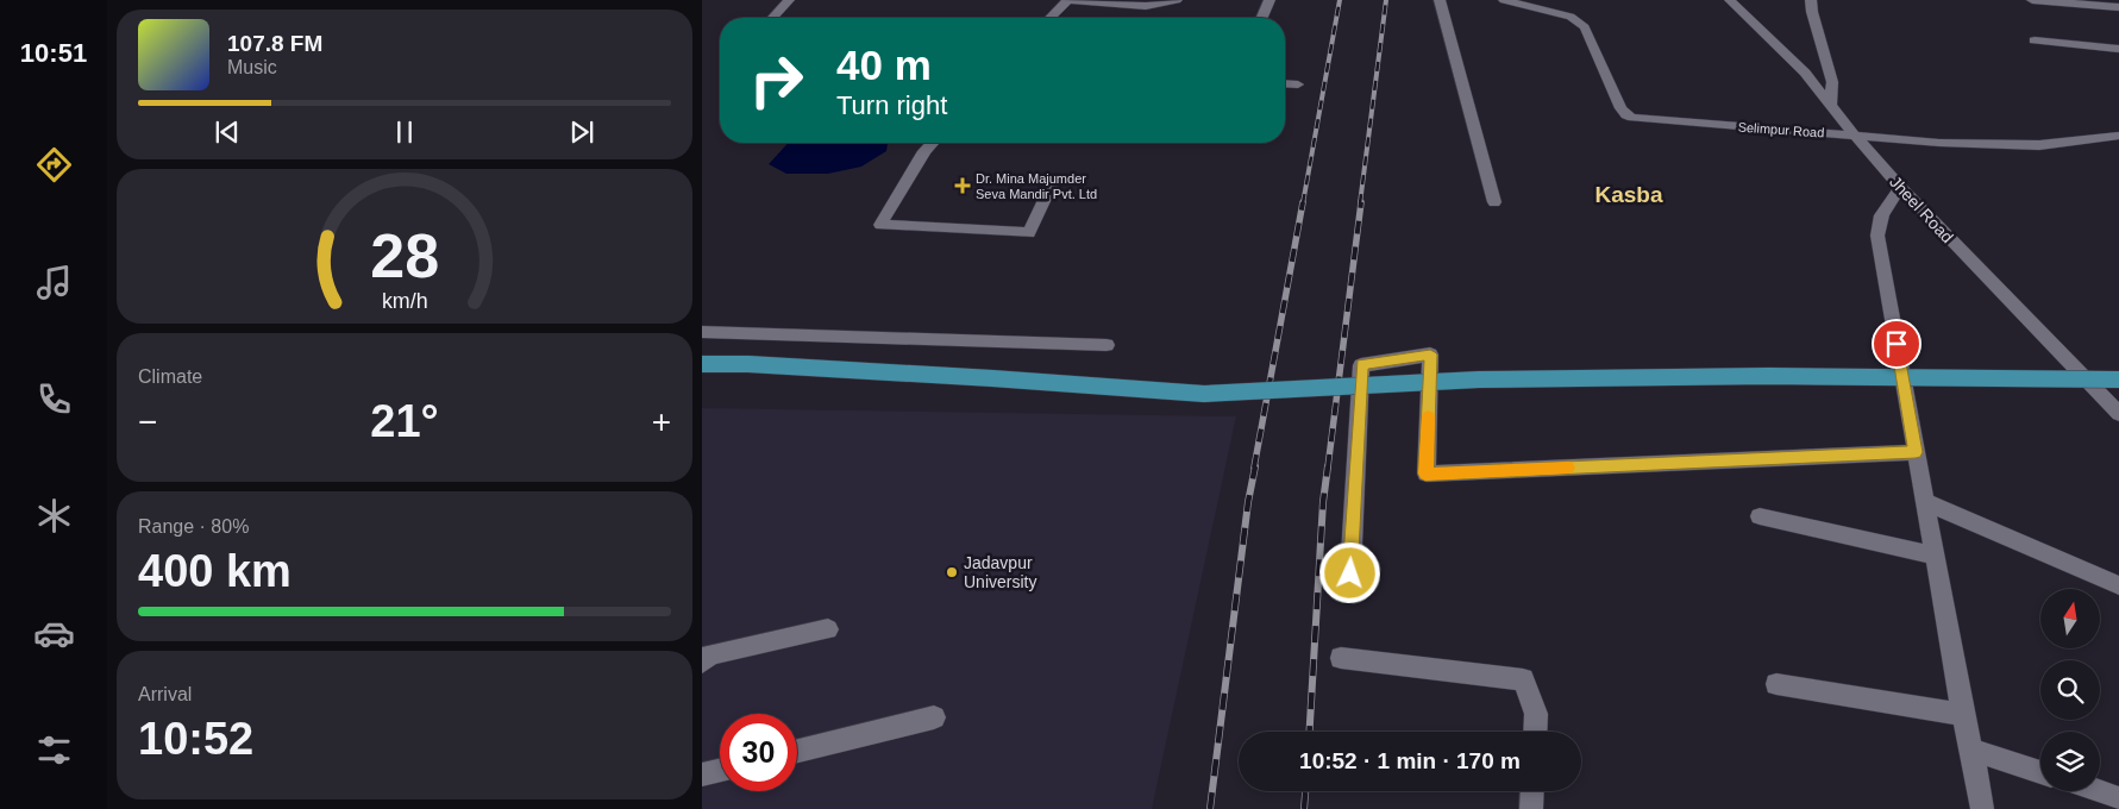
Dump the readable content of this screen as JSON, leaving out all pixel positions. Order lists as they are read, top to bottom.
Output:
{
  "streets": {
    "street": ["Selimpur Road", "Jheel Road"]
  },
  "crossings": [
    ["Selimpur Road", "Jheel Road"]
  ],
  "districts": ["Kasba"],
  "places": {
    "health": ["Dr. Mina Majumder Seva Mandir Pvt. Ltd"],
    "other": ["Jadavpur University"]
  },
  "north": "top",
  "page": {
    "tabs": "10:51",
    "turn": ["40 m", "Turn right"],
    "song": ["107.8 FM", "Music"],
    "tile": [
      "Climate",
      ["Range · 80%", "400 km"],
      ["Arrival", "10:52"]
    ],
    "heat": ["−", "21°", "+"],
    "limit": "30",
    "trip": "10:52 · 1 min · 170 m",
    "gauge": ["28", "km/h"]
  }
}
